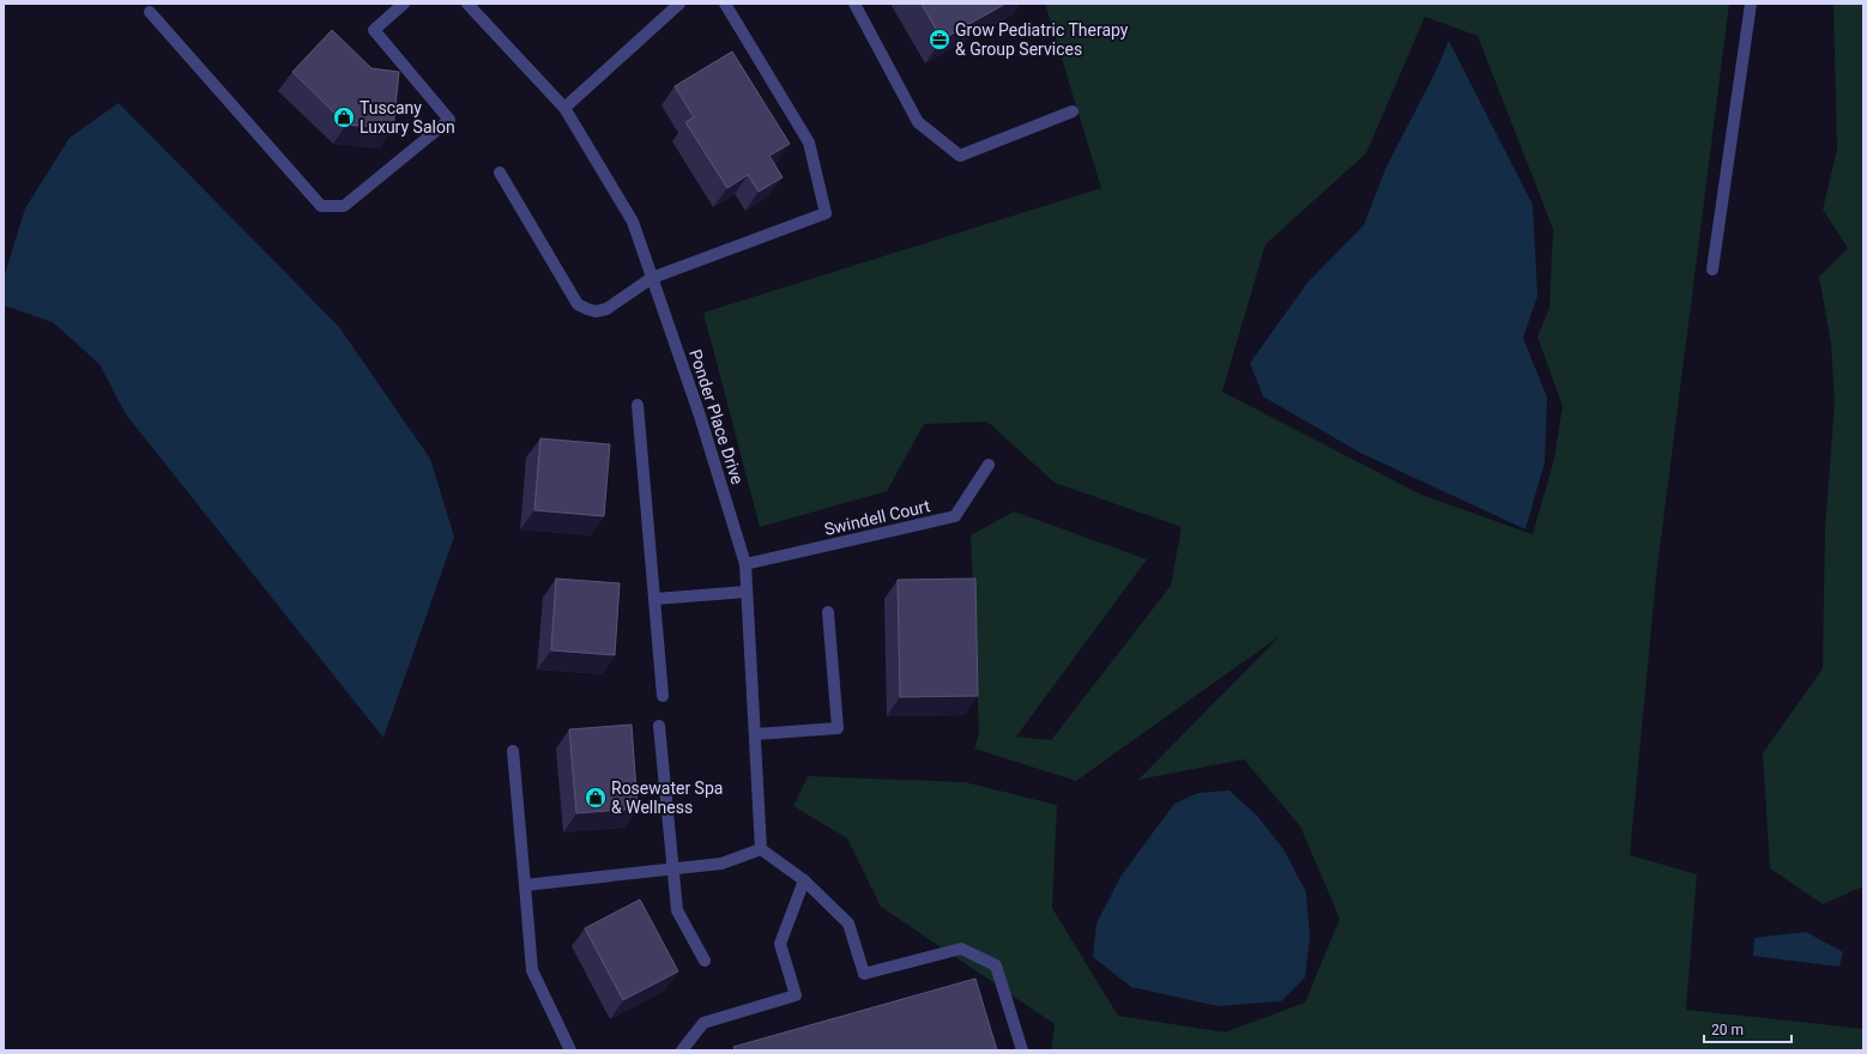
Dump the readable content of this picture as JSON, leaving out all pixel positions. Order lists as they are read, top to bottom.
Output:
{
  "streets": {
    "street": ["Ponder Place Drive", "Swindell Court"]
  },
  "crossings": [
    ["Ponder Place Drive", "Swindell Court"]
  ],
  "places": {
    "office": ["Grow Pediatric Therapy & Group Services"],
    "shop": ["Tuscany Luxury Salon", "Rosewater Spa & Wellness"]
  },
  "scale_bar": "20 m"
}
